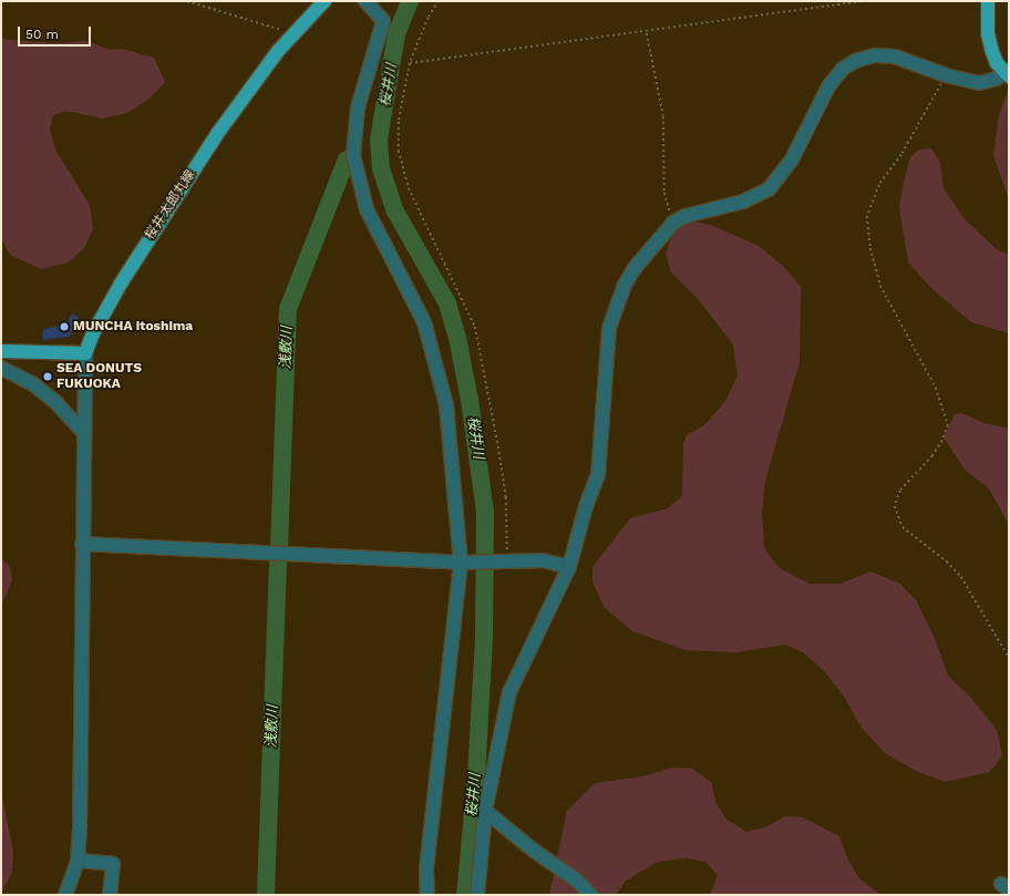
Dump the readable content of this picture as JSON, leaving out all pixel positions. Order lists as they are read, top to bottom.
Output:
{
  "streets": {
    "main road": ["桜井太郎丸線"]
  },
  "water": ["桜井川", "浅敷川"],
  "places": ["MUNCHA itoshima", "SEA DONUTS FUKUOKA"],
  "scale_bar": "50 m"
}
